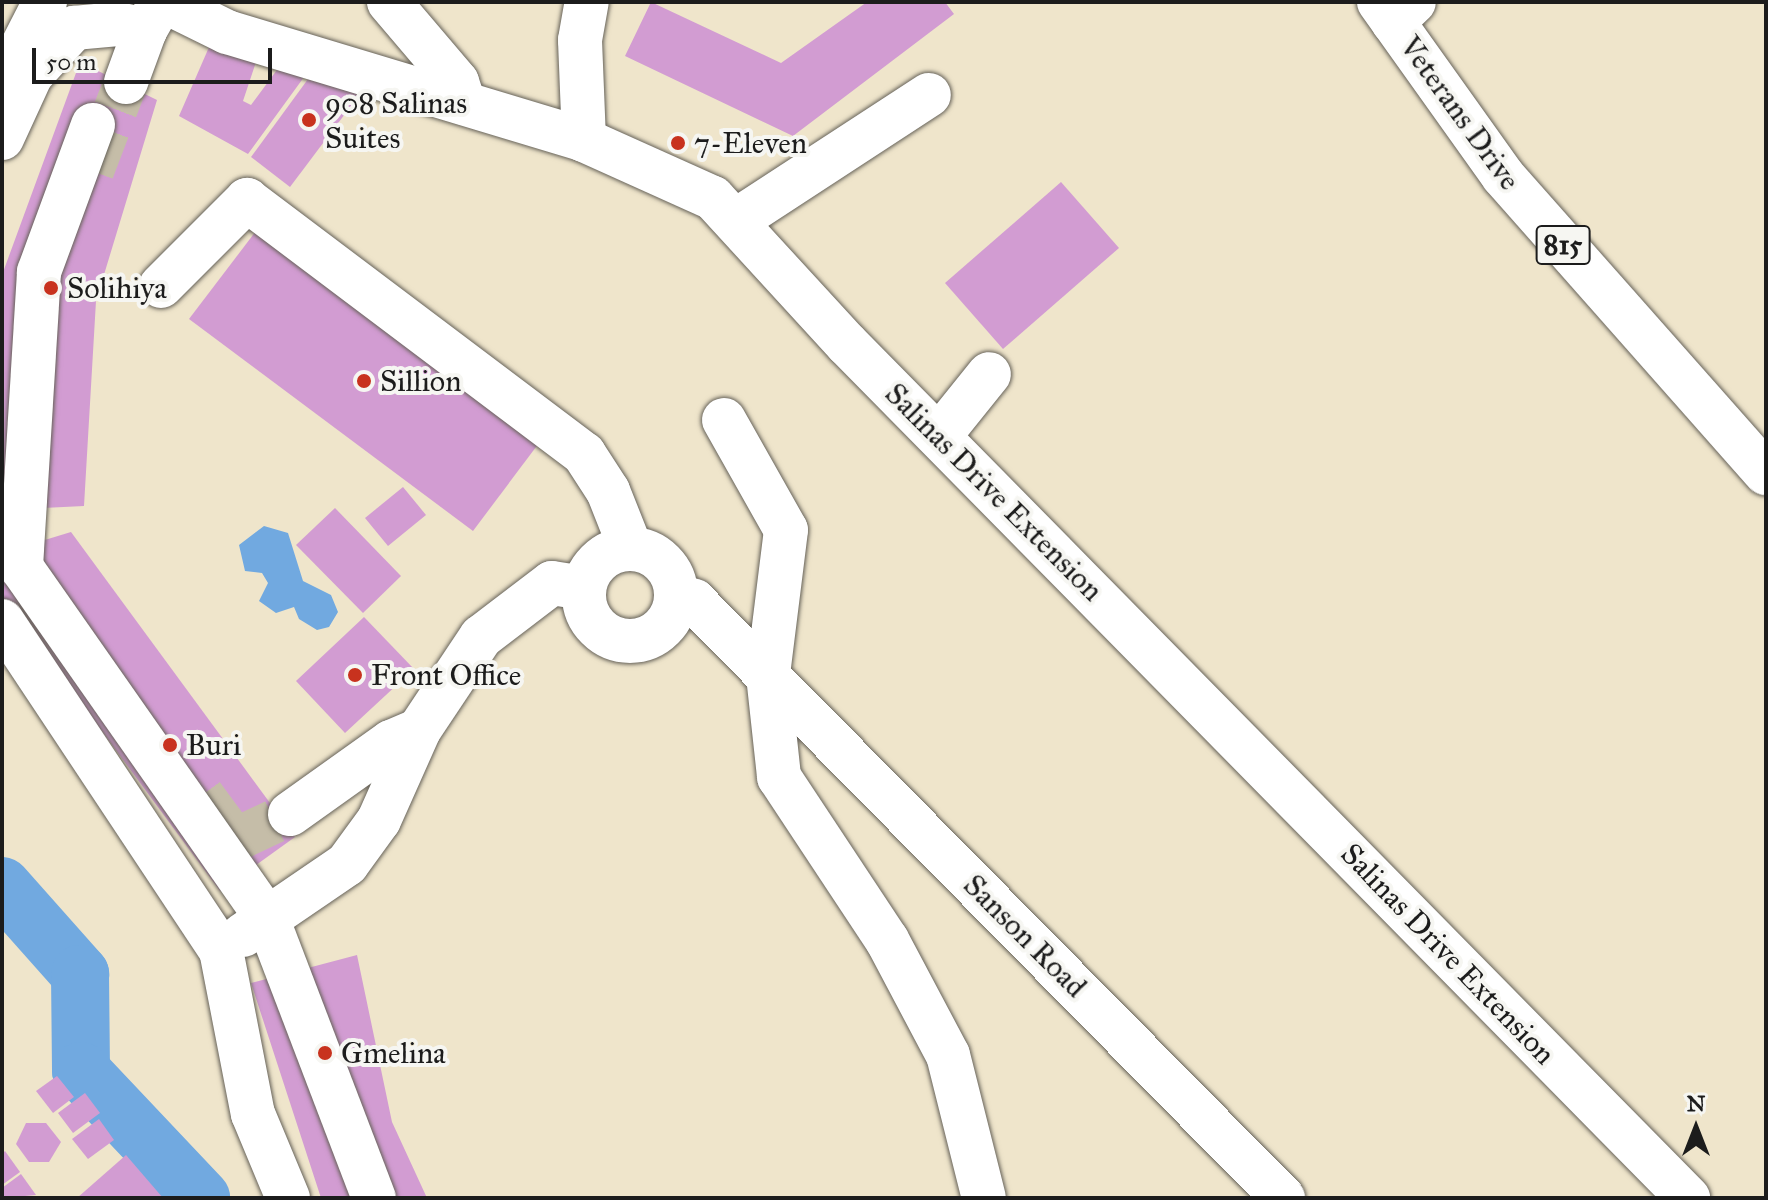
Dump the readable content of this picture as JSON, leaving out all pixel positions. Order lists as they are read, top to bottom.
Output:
{
  "streets": {
    "street": [
      "Veterans Drive",
      "815",
      "Salinas Drive Extension",
      "Sanson Road"
    ]
  },
  "places": [
    "908 Salinas Suites",
    "7-Eleven",
    "Solihiya",
    "Sillion",
    "Front Office",
    "Buri",
    "Gmelina"
  ],
  "scale_bar": "50 m",
  "north": "top"
}
